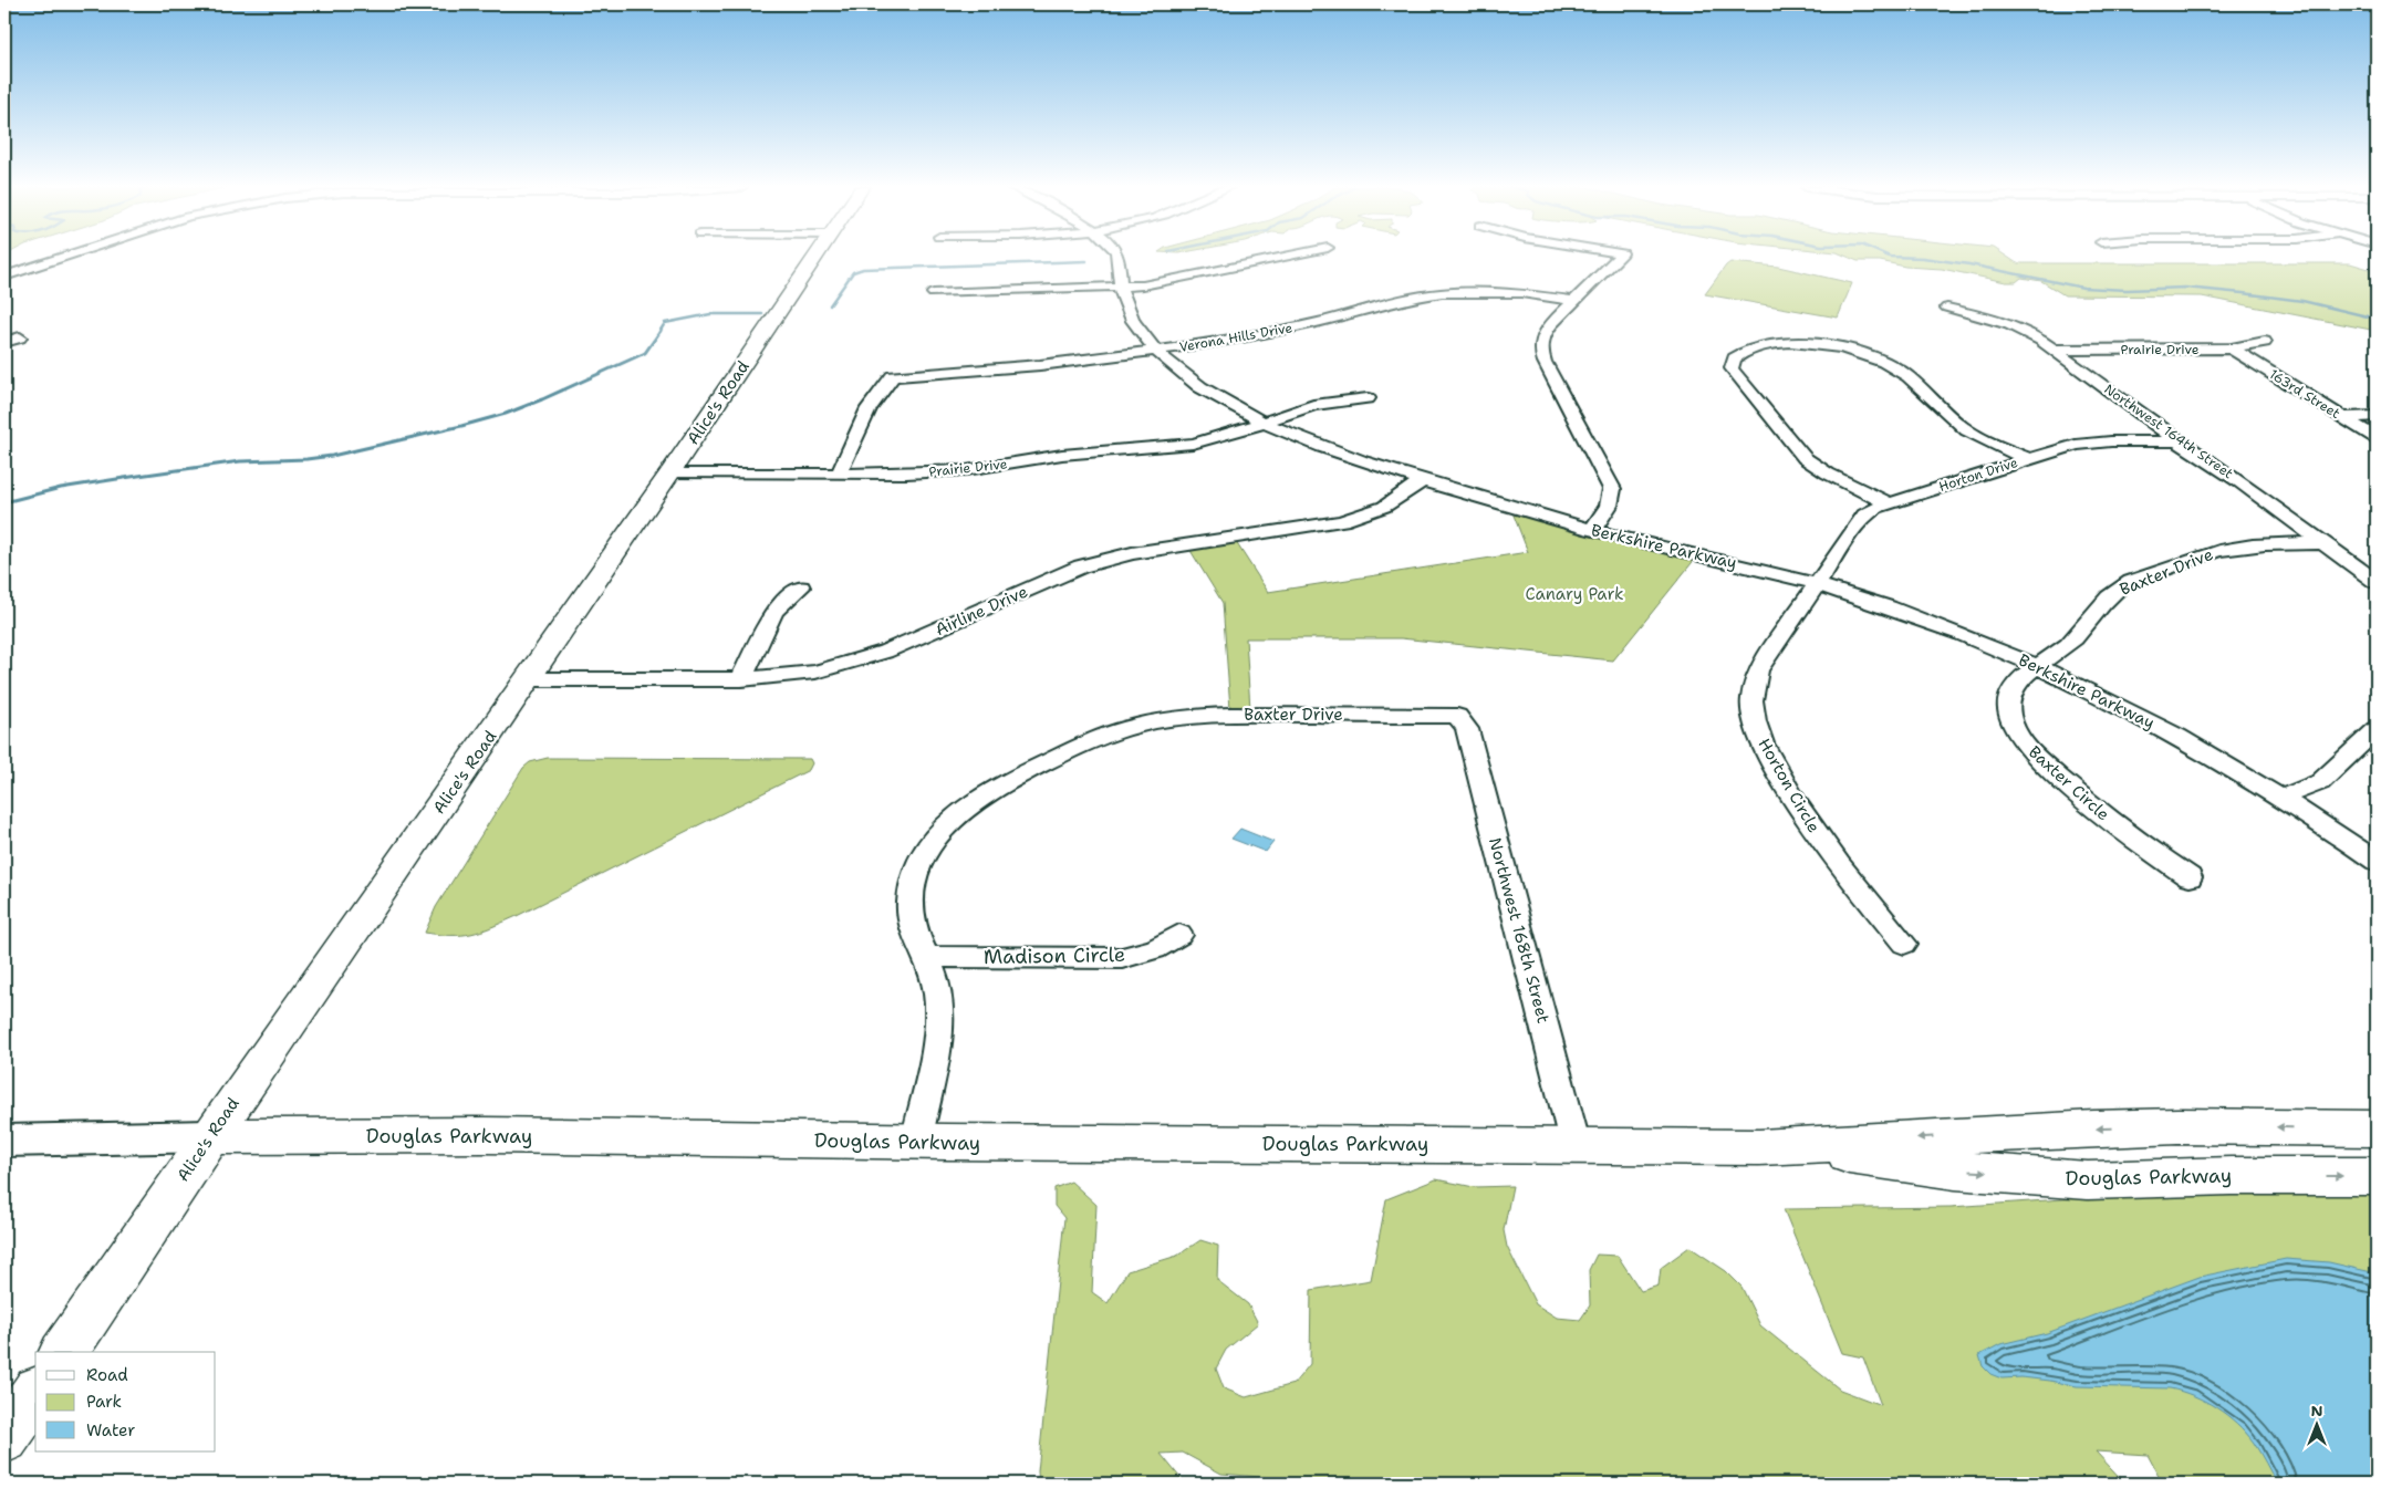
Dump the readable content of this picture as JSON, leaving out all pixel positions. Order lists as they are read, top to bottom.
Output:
{
  "streets": {
    "main road": ["Alice's Road", "Douglas Parkway"],
    "street": [
      "Verona Hills Drive",
      "Prairie Drive",
      "163rd Street",
      "Northwest 164th Street",
      "Horton Drive",
      "Berkshire Parkway",
      "Baxter Drive",
      "Airline Drive",
      "Baxter Circle",
      "Horton Circle",
      "Northwest 168th Street",
      "Madison Circle"
    ]
  },
  "crossings": [
    ["Verona Hills Drive", "Prairie Drive"],
    ["Verona Hills Drive", "Berkshire Parkway"],
    ["Prairie Drive", "163rd Street"],
    ["Prairie Drive", "Alice's Road"],
    ["Prairie Drive", "Northwest 164th Street"],
    ["Prairie Drive", "Berkshire Parkway"],
    ["Alice's Road", "Airline Drive"],
    ["Alice's Road", "Douglas Parkway"],
    ["Northwest 164th Street", "Horton Drive"],
    ["Northwest 164th Street", "Baxter Drive"],
    ["Horton Drive", "Berkshire Parkway"],
    ["Horton Drive", "Horton Circle"],
    ["Berkshire Parkway", "Baxter Drive"],
    ["Berkshire Parkway", "Airline Drive"],
    ["Berkshire Parkway", "Baxter Circle"],
    ["Berkshire Parkway", "Horton Circle"],
    ["Baxter Drive", "Baxter Circle"],
    ["Baxter Drive", "Northwest 168th Street"],
    ["Baxter Drive", "Madison Circle"],
    ["Baxter Drive", "Douglas Parkway"],
    ["Northwest 168th Street", "Douglas Parkway"]
  ],
  "parks": ["Canary Park"],
  "legend": ["Road", "Park", "Water"],
  "north": "top"
}
